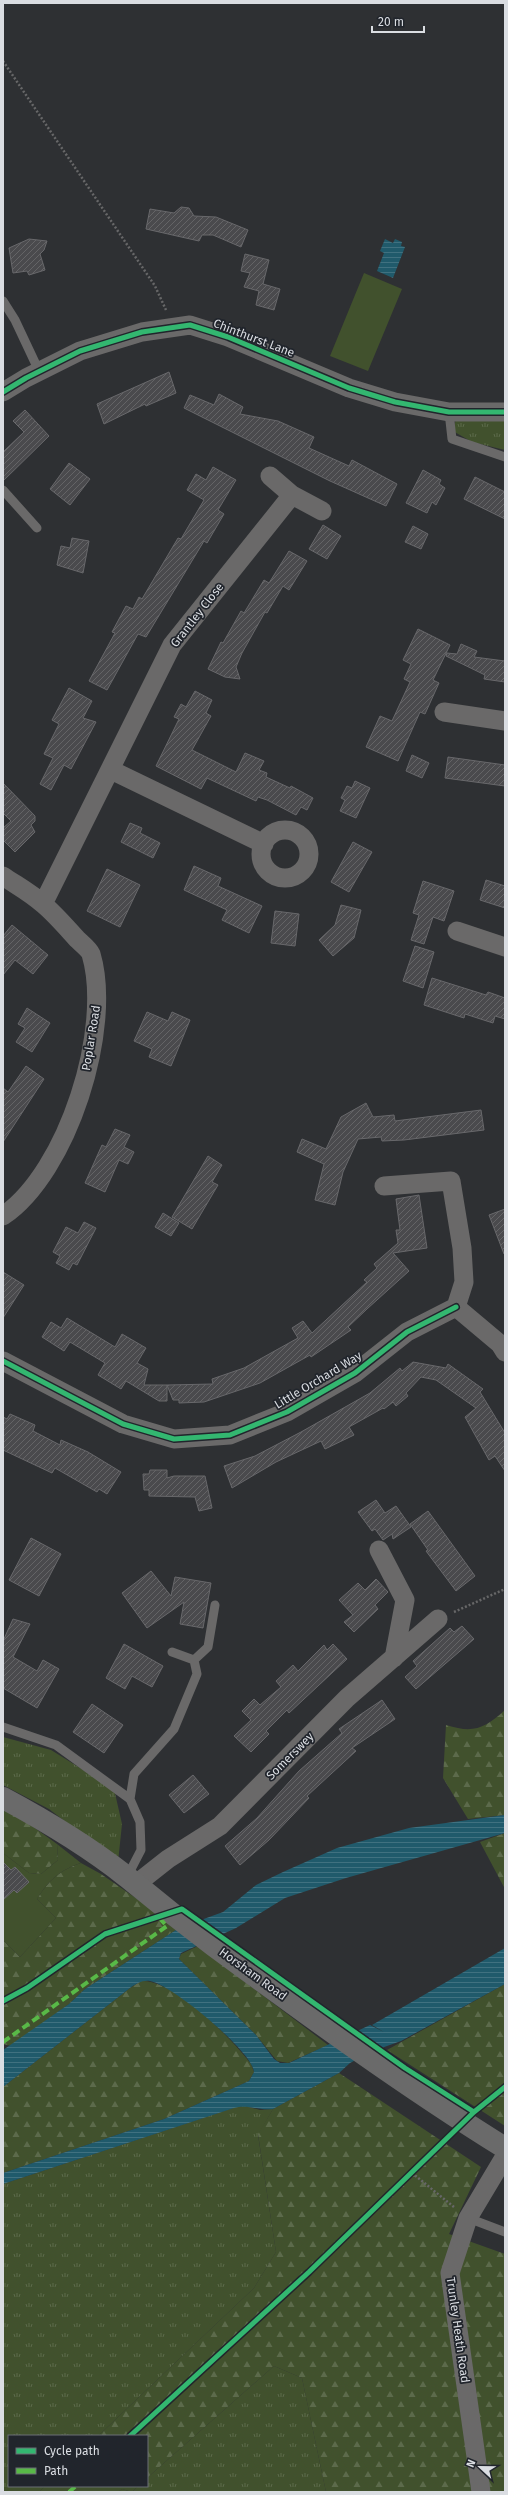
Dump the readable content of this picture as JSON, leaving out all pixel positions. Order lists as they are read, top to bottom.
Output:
{
  "streets": {
    "main road": ["Horsham Road"],
    "street": [
      "Chinthurst Lane",
      "Grantley Close",
      "Poplar Road",
      "Little Orchard Way",
      "Somerswey",
      "Trunley Heath Road"
    ]
  },
  "crossings": [
    ["Grantley Close", "Poplar Road"],
    ["Somerswey", "Horsham Road"]
  ],
  "legend": ["Cycle path", "Path"],
  "scale_bar": "20 m",
  "north": "left"
}
